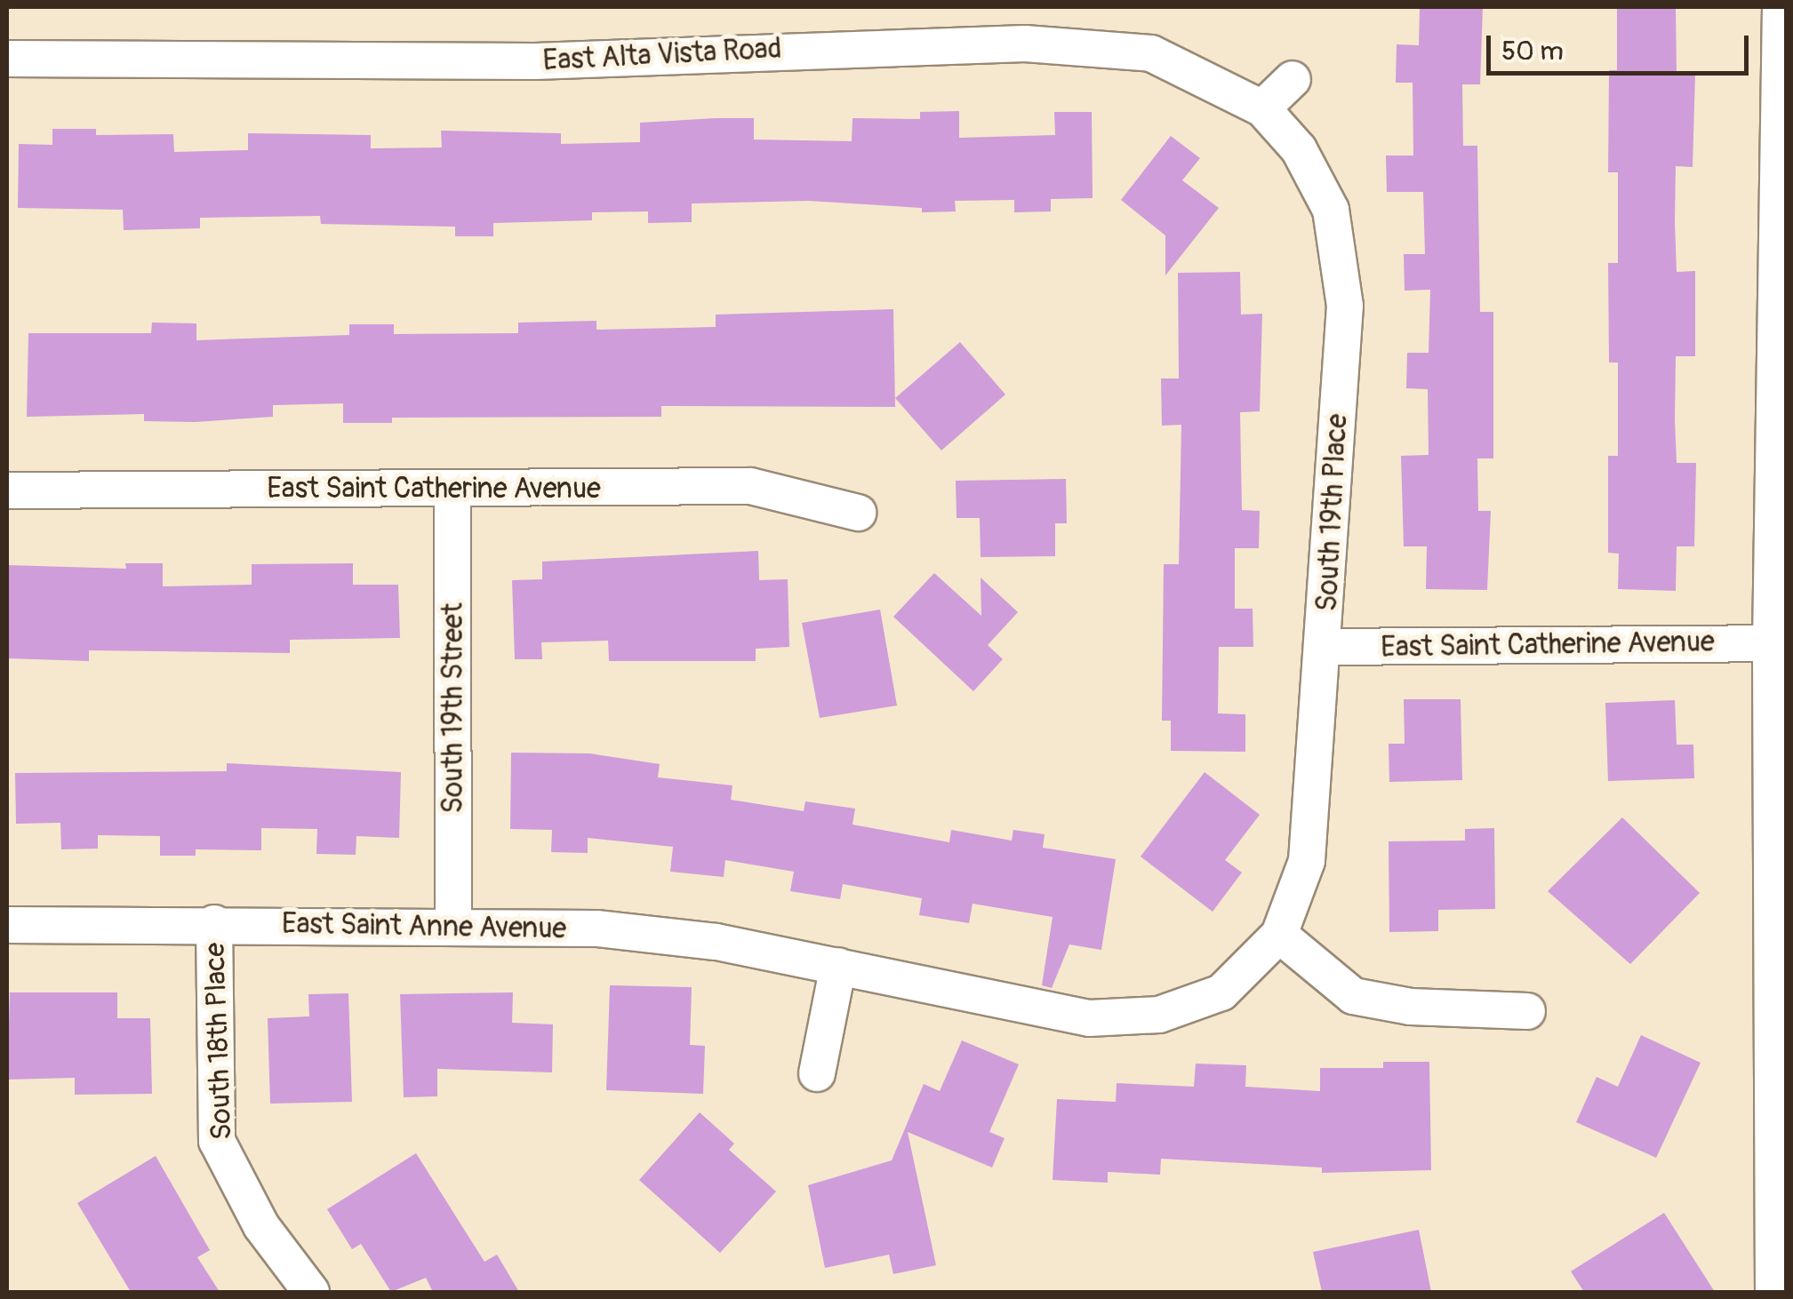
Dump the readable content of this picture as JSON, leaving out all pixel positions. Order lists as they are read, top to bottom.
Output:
{
  "streets": {
    "street": [
      "East Alta Vista Road",
      "East Saint Catherine Avenue",
      "South 19th Place",
      "South 19th Street",
      "East Saint Anne Avenue",
      "South 18th Place"
    ]
  },
  "crossings": [
    ["East Alta Vista Road", "South 19th Place"],
    ["East Saint Catherine Avenue", "South 19th Place"],
    ["East Saint Catherine Avenue", "South 19th Street"],
    ["South 19th Place", "East Saint Anne Avenue"],
    ["South 19th Street", "East Saint Anne Avenue"],
    ["East Saint Anne Avenue", "South 18th Place"]
  ],
  "scale_bar": "50 m"
}
